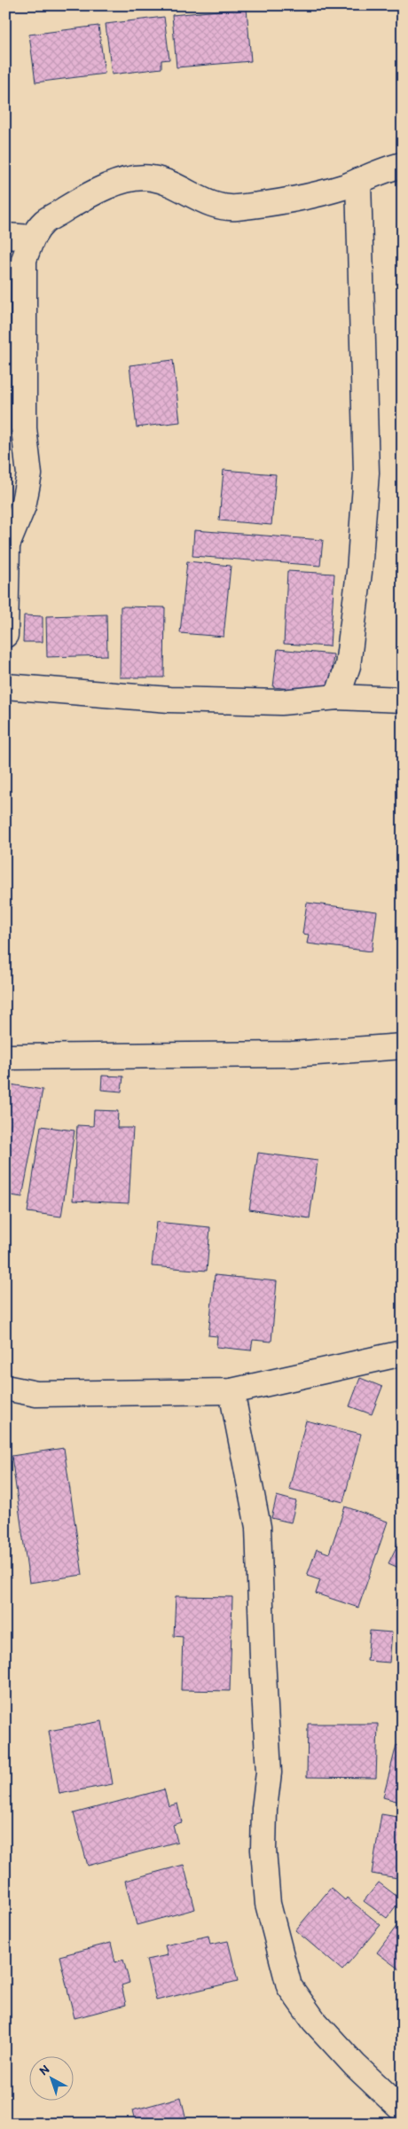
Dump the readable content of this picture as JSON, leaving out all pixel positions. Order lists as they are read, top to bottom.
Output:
{
  "north": "top left"
}
